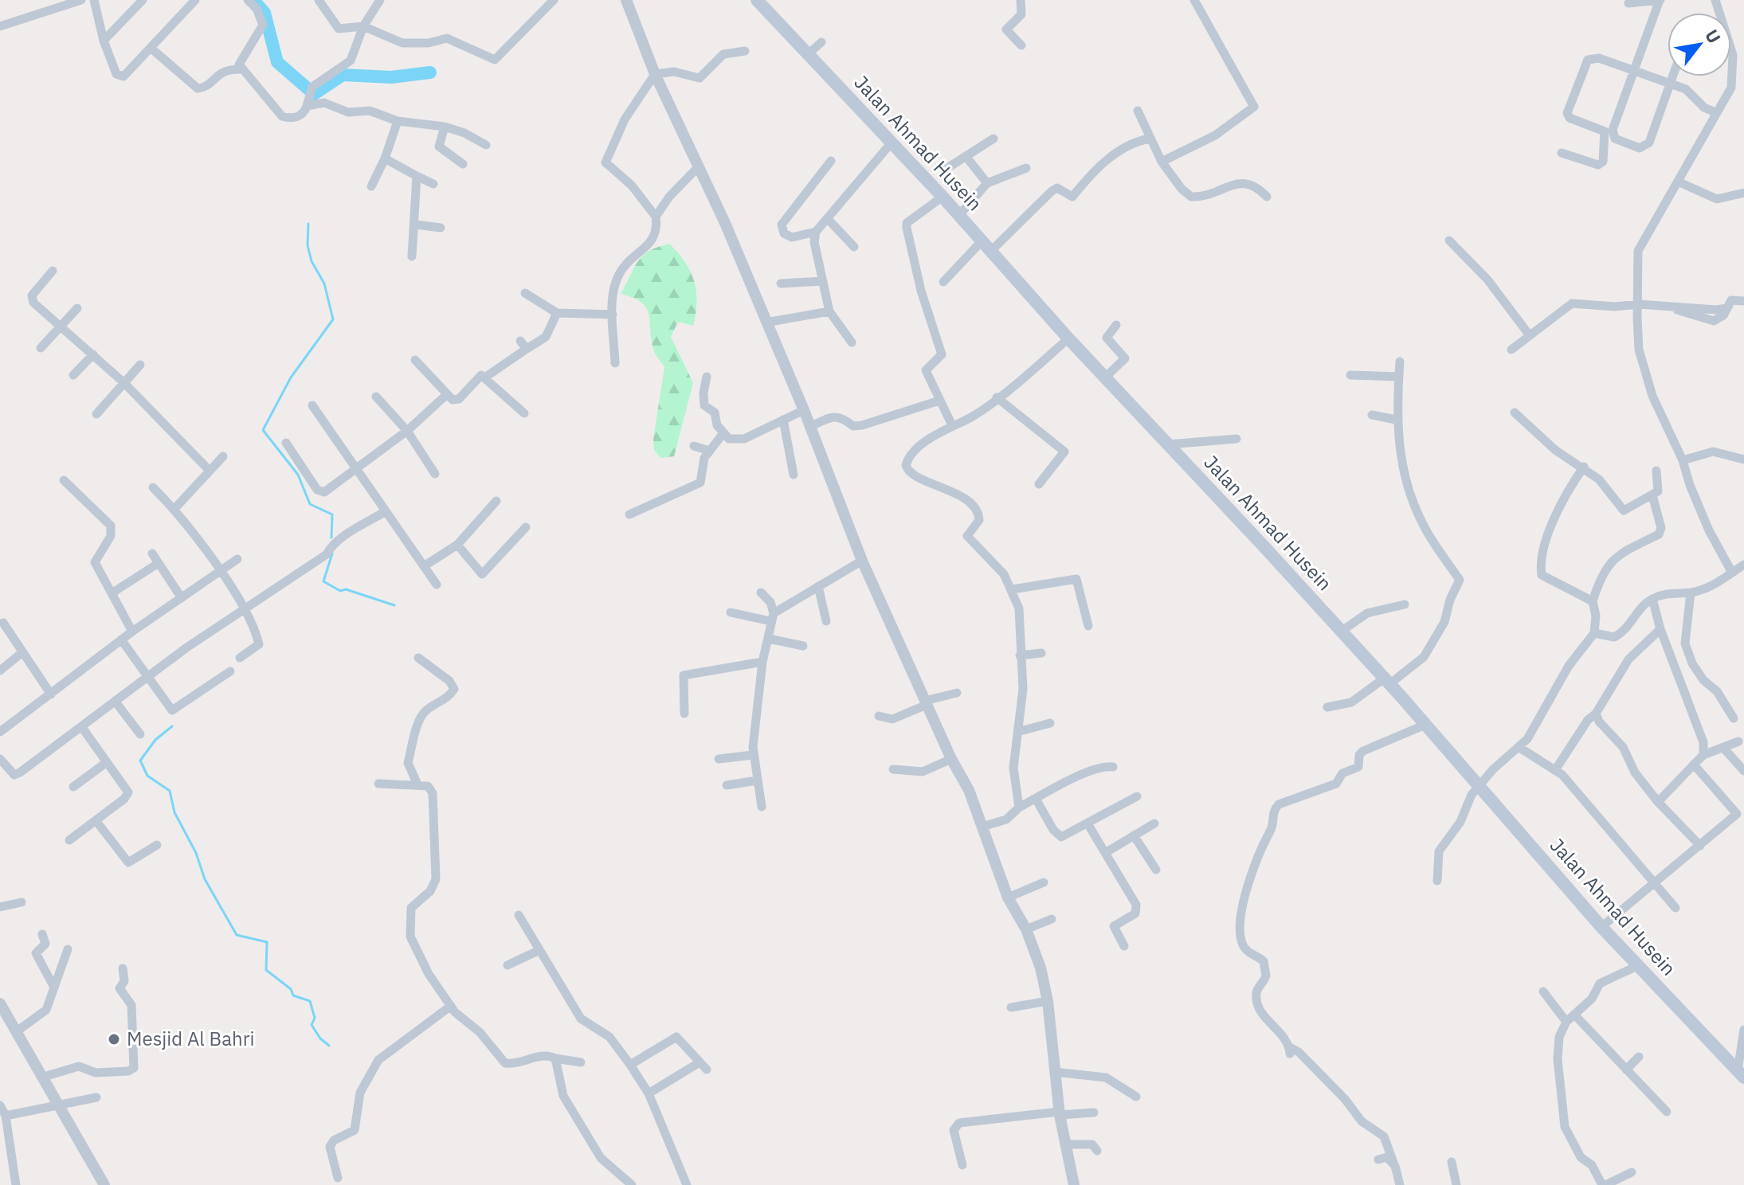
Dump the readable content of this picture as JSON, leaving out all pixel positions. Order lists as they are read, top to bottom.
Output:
{
  "streets": {
    "main road": ["Jalan Ahmad Husein"]
  },
  "places": ["Mesjid Al Bahri"],
  "north": "top right"
}
